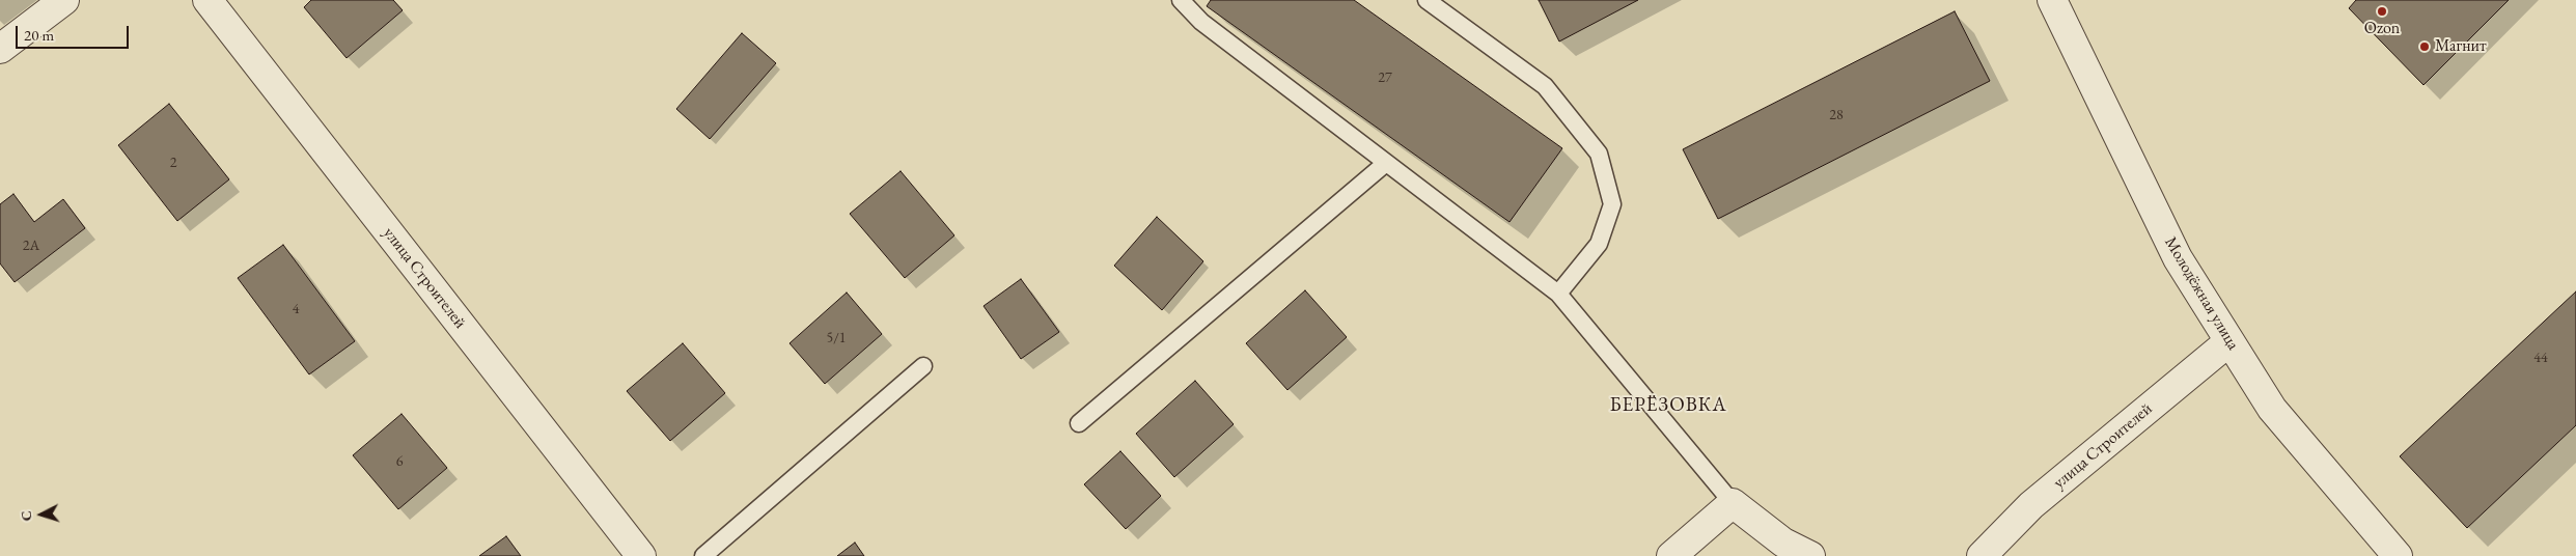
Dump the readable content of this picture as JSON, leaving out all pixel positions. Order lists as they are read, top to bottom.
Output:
{
  "streets": {
    "street": ["улица Строителей", "Молодёжная улица"]
  },
  "crossings": [
    ["улица Строителей", "Молодёжная улица"]
  ],
  "districts": ["БЕРЁЗОВКА"],
  "places": ["Ozon", "Магнит"],
  "house_numbers": [
    "27",
    "28",
    "2",
    "2А",
    "4",
    "5/1",
    "44",
    "6"
  ],
  "scale_bar": "20 m",
  "north": "left"
}
